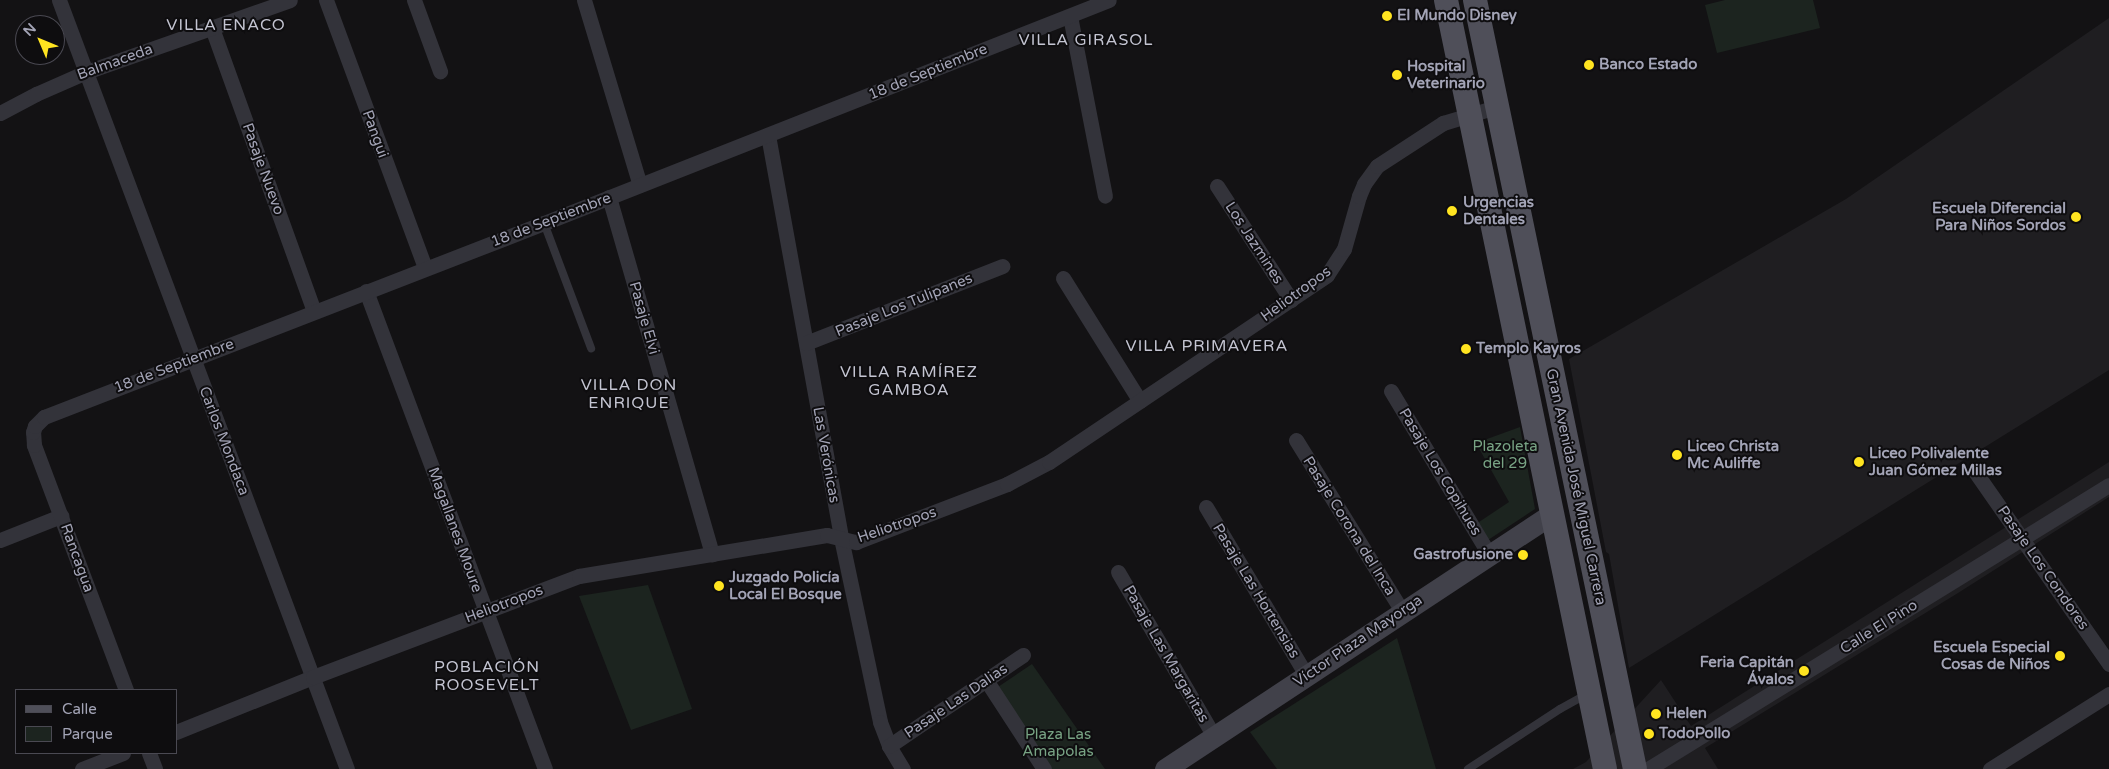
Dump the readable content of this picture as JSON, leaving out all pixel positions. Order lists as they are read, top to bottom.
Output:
{
  "streets": {
    "main road": ["Gran Avenida José Miguel Carrera"],
    "street": [
      "Balmaceda",
      "18 de Septiembre",
      "Pangui",
      "Pasaje Nuevo",
      "Los Jazmines",
      "Heliotropos",
      "Pasaje Los Tulipanes",
      "Pasaje Elvi",
      "Carlos Mondaca",
      "Las Verónicas",
      "Pasaje Los Copihues",
      "Pasaje Corona del Inca",
      "Magallanes Moure",
      "Rancagua",
      "Pasaje Los Condores",
      "Pasaje Las Hortensias",
      "Calle El Pino",
      "Víctor Plaza Mayorga",
      "Pasaje Las Margaritas",
      "Pasaje Las Dalias"
    ]
  },
  "crossings": [
    ["Balmaceda", "Pasaje Nuevo"],
    ["Balmaceda", "Carlos Mondaca"],
    ["18 de Septiembre", "Pangui"],
    ["18 de Septiembre", "Pasaje Nuevo"],
    ["18 de Septiembre", "Pasaje Elvi"],
    ["18 de Septiembre", "Carlos Mondaca"],
    ["18 de Septiembre", "Las Verónicas"],
    ["18 de Septiembre", "Magallanes Moure"],
    ["18 de Septiembre", "Rancagua"],
    ["Los Jazmines", "Heliotropos"],
    ["Heliotropos", "Pasaje Elvi"],
    ["Heliotropos", "Carlos Mondaca"],
    ["Heliotropos", "Las Verónicas"],
    ["Heliotropos", "Gran Avenida José Miguel Carrera"],
    ["Heliotropos", "Magallanes Moure"],
    ["Pasaje Los Tulipanes", "Las Verónicas"],
    ["Las Verónicas", "Pasaje Las Dalias"],
    ["Pasaje Los Copihues", "Víctor Plaza Mayorga"],
    ["Gran Avenida José Miguel Carrera", "Víctor Plaza Mayorga"],
    ["Pasaje Corona del Inca", "Víctor Plaza Mayorga"],
    ["Pasaje Los Condores", "Calle El Pino"],
    ["Pasaje Las Hortensias", "Víctor Plaza Mayorga"],
    ["Víctor Plaza Mayorga", "Pasaje Las Margaritas"]
  ],
  "districts": [
    "VILLA ENACO",
    "VILLA GIRASOL",
    "VILLA PRIMAVERA",
    "VILLA RAMÍREZ GAMBOA",
    "VILLA DON ENRIQUE",
    "POBLACIÓN ROOSEVELT"
  ],
  "parks": ["Plazoleta del 29", "Plaza Las Amapolas"],
  "places": [
    "El Mundo Disney",
    "Banco Estado",
    "Hospital Veterinario",
    "Urgencias Dentales",
    "Escuela Diferencial Para Niños Sordos",
    "Templo Kayros",
    "Liceo Christa Mc Auliffe",
    "Liceo Polivalente Juan Gómez Millas",
    "Gastrofusione",
    "Juzgado Policía Local El Bosque",
    "Escuela Especial Cosas de Niños",
    "Feria Capitán Ávalos",
    "Helen",
    "TodoPollo"
  ],
  "legend": ["Calle", "Parque"],
  "north": "top left"
}
